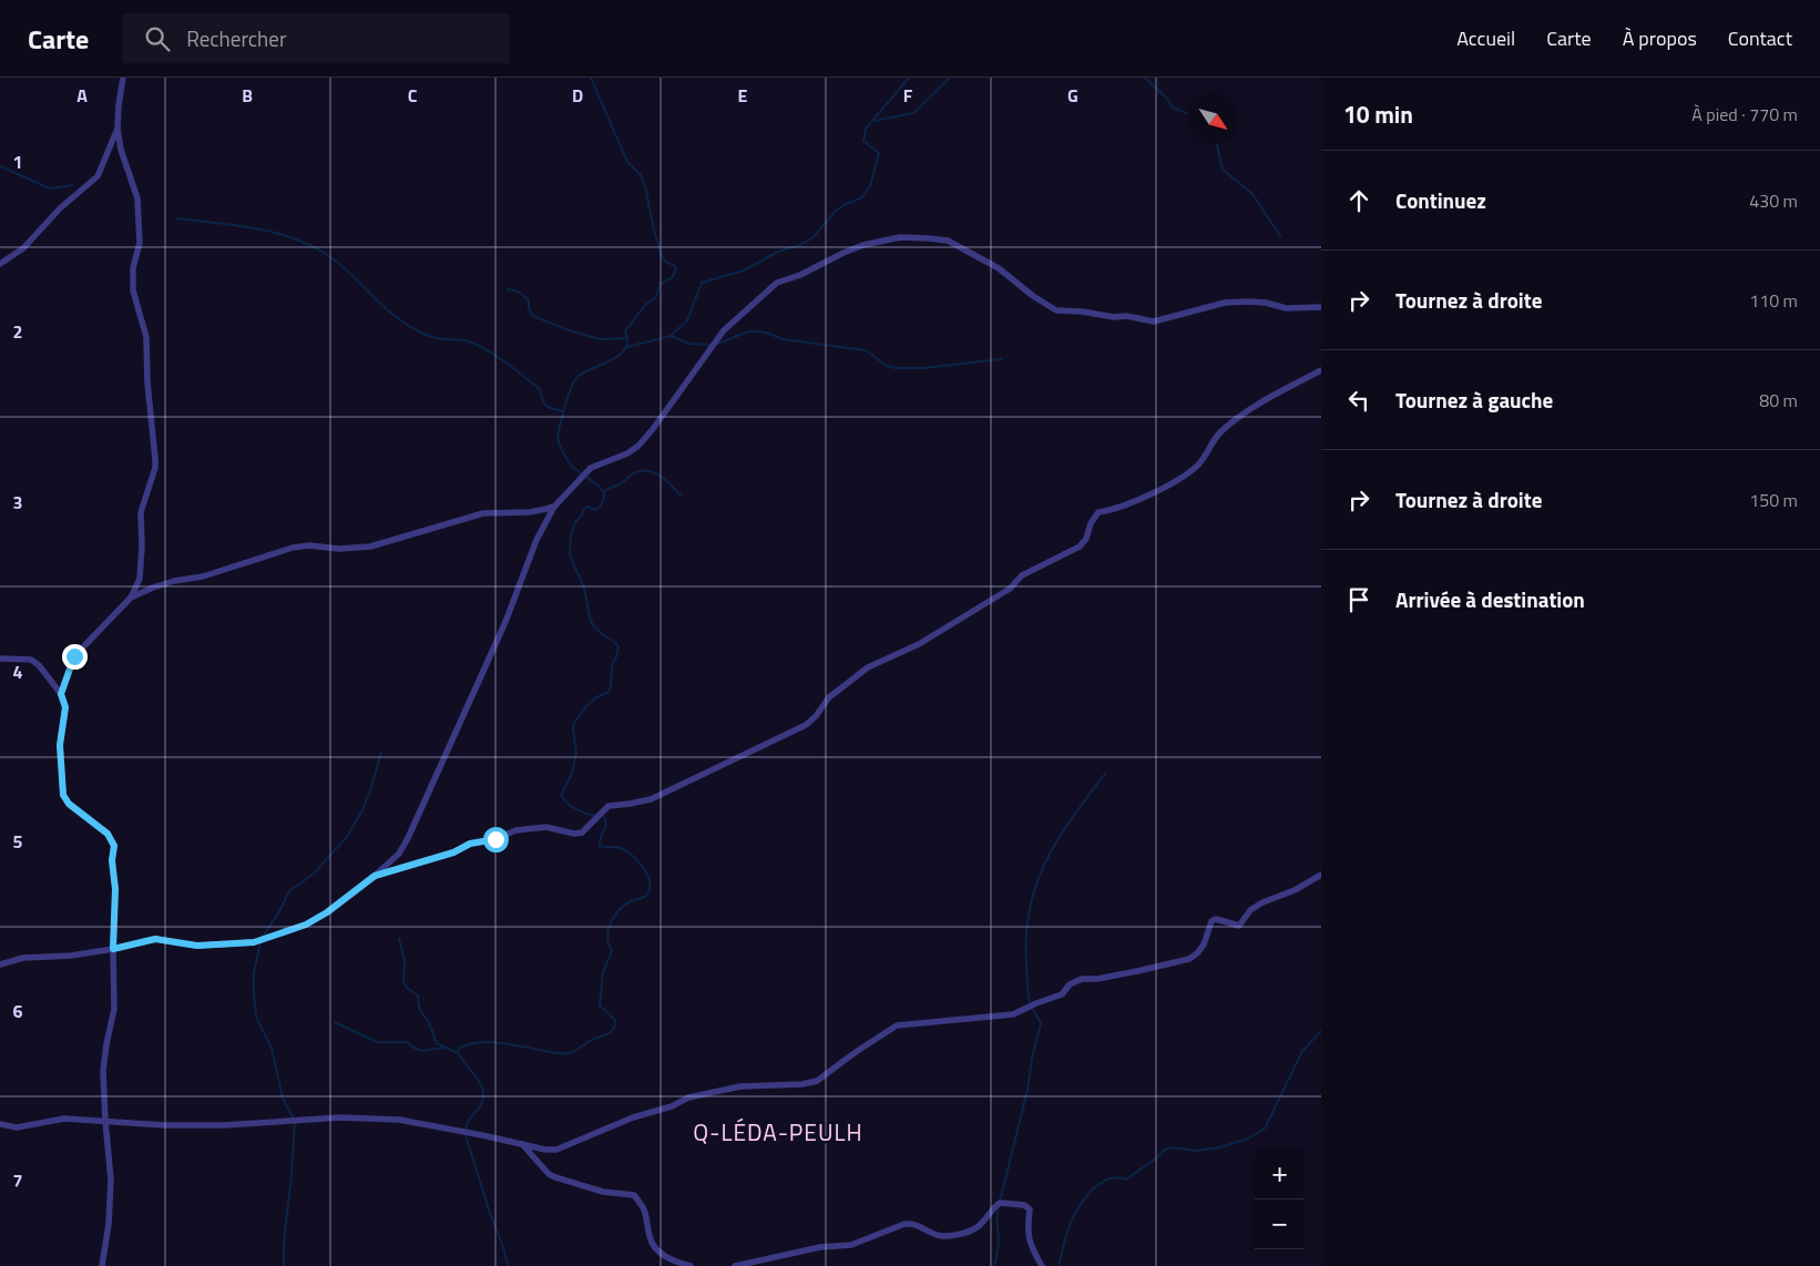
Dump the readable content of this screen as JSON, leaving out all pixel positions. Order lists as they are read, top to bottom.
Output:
{
  "districts": ["Q-LÉDA-PEULH"],
  "north": "bottom right",
  "page": {
    "header": "Carte",
    "search": "Rechercher",
    "nav": [
      "Accueil",
      "Carte",
      "À propos",
      "Contact"
    ],
    "heading": ["10 min", "À pied · 770 m"],
    "list": [
      ["Continuez", "430 m"],
      ["Tournez à droite", "110 m"],
      ["Tournez à gauche", "80 m"],
      ["Tournez à droite", "150 m"],
      "Arrivée à destination"
    ],
    "map_buttons": ["+", "−"]
  },
  "grid": {
    "columns": [
      "A",
      "B",
      "C",
      "D",
      "E",
      "F",
      "G"
    ],
    "rows": [
      "1",
      "2",
      "3",
      "4",
      "5",
      "6",
      "7"
    ]
  }
}
